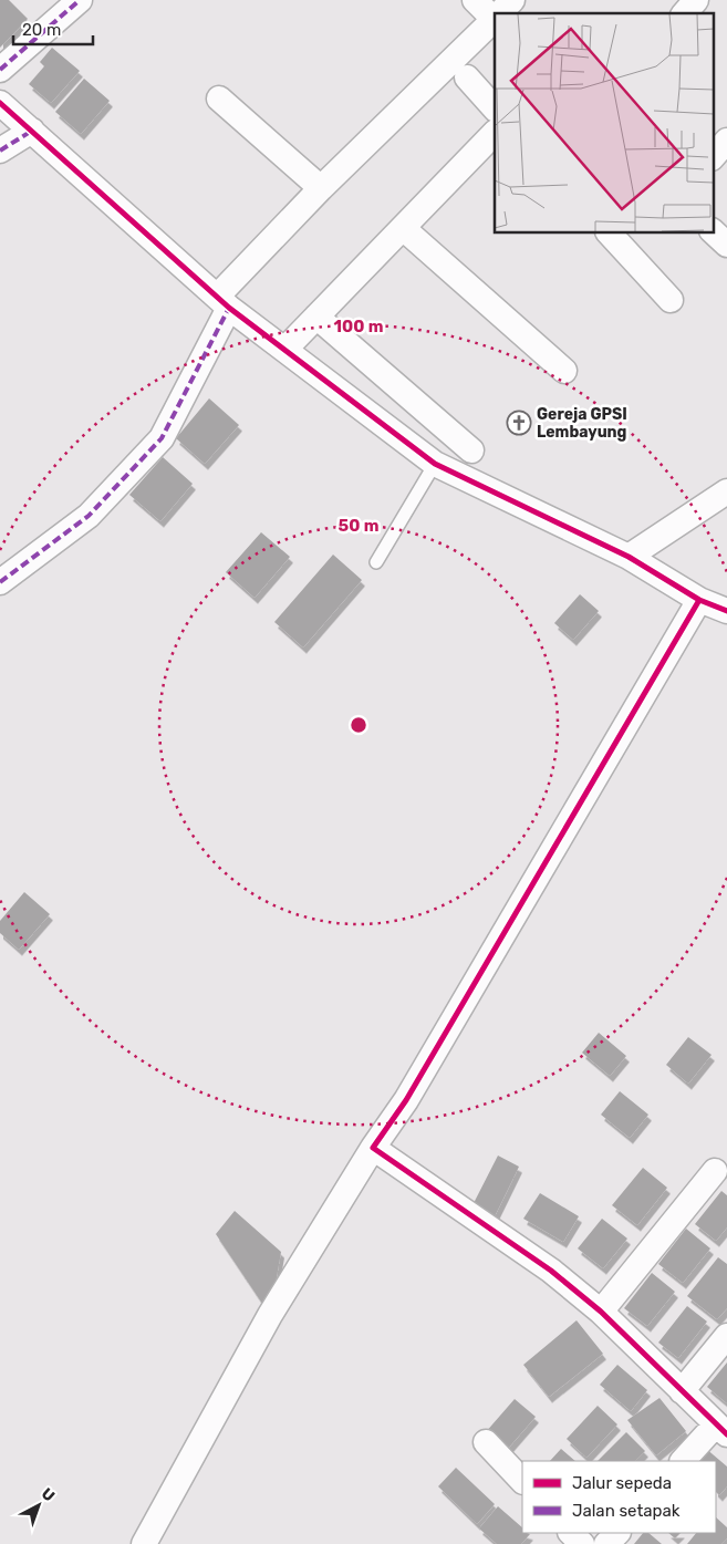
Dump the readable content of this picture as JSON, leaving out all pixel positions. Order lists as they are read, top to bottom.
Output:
{
  "places": {
    "church": ["Gereja GPSI Lembayung"]
  },
  "legend": ["Jalur sepeda", "Jalan setapak"],
  "scale_bar": "20 m",
  "north": "top right",
  "rings": ["100 m", "50 m"]
}
